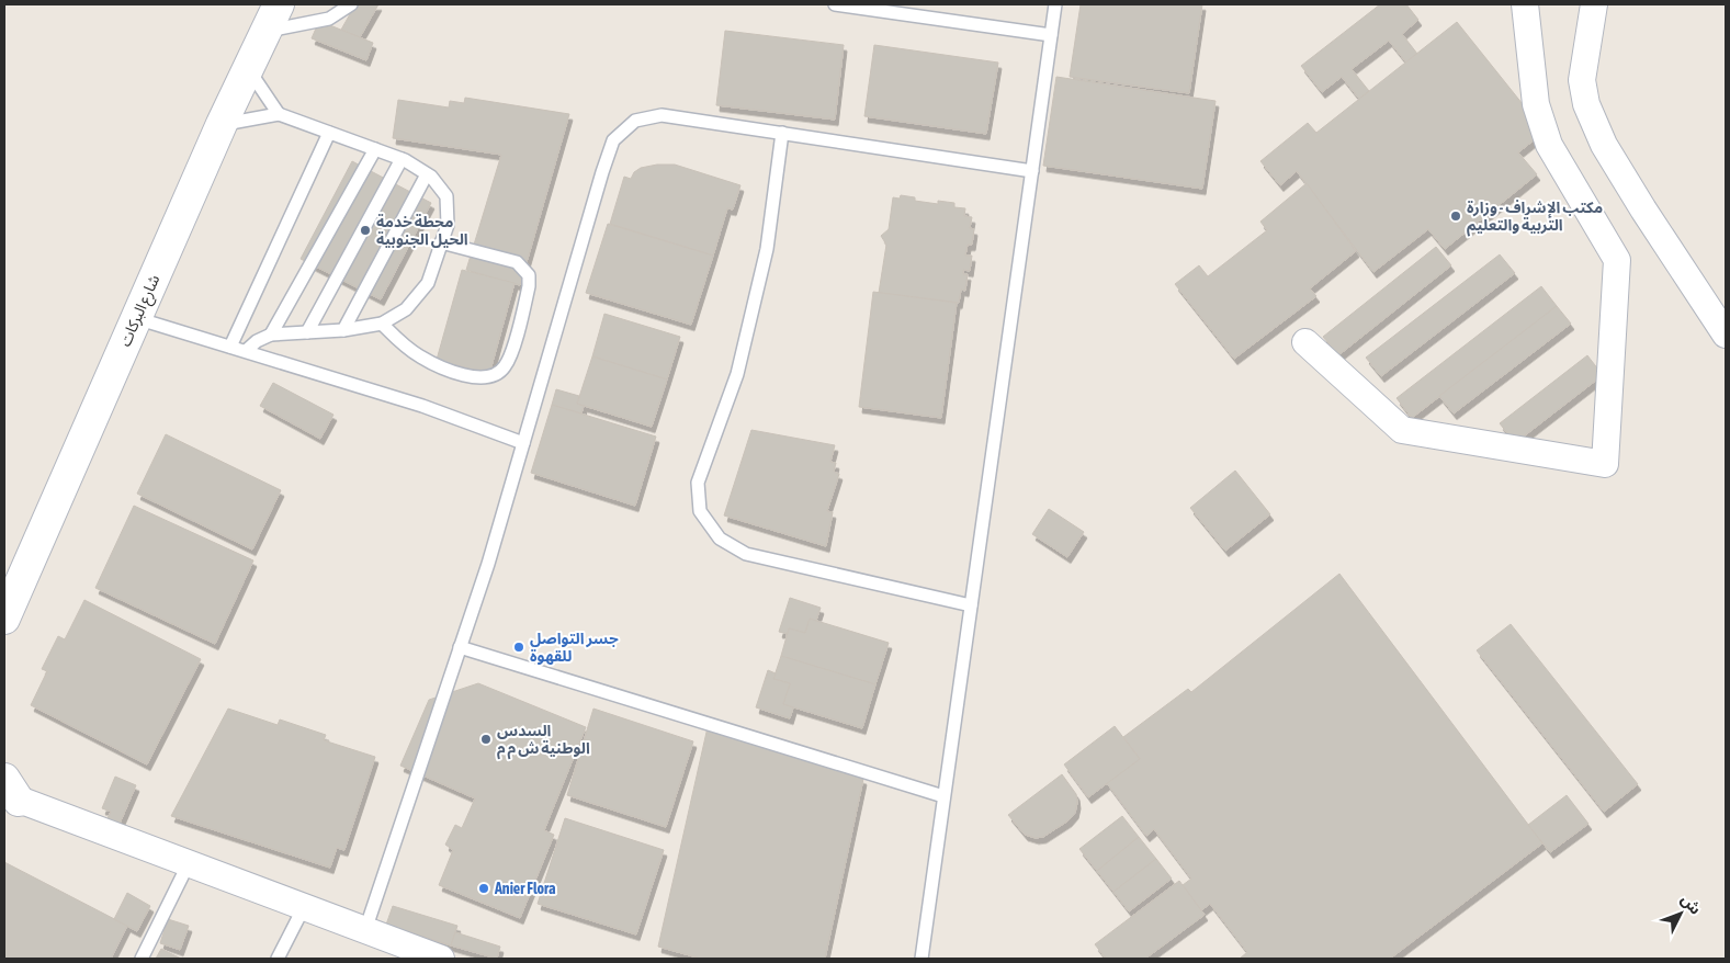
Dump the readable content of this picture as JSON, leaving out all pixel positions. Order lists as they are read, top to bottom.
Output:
{
  "streets": {
    "street": ["شارع البركات"]
  },
  "places": [
    "مكتب الإشراف - وزارة التربية والتعليم",
    "محطة خدمة الحيل الجنوبية",
    "جسر التواصل للقهوة",
    "السدس الوطنیة ش م م",
    "Anier Flora"
  ],
  "north": "top right"
}
